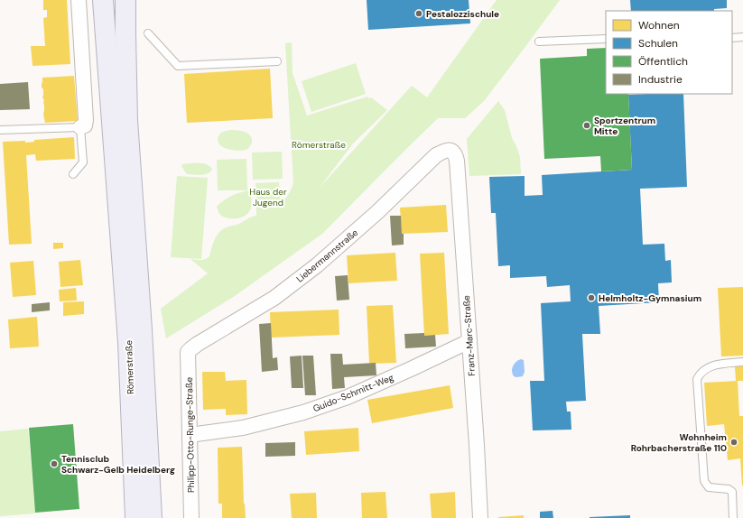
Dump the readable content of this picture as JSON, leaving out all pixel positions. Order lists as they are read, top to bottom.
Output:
{
  "streets": {
    "main road": ["Römerstraße"],
    "street": [
      "Liebermannstraße",
      "Franz-Marc-Straße",
      "Guido-Schmitt-Weg",
      "Philipp-Otto-Runge-Straße"
    ]
  },
  "crossings": [
    ["Liebermannstraße", "Franz-Marc-Straße"],
    ["Liebermannstraße", "Philipp-Otto-Runge-Straße"],
    ["Franz-Marc-Straße", "Guido-Schmitt-Weg"],
    ["Guido-Schmitt-Weg", "Philipp-Otto-Runge-Straße"]
  ],
  "parks": ["Römerstraße", "Haus der Jugend"],
  "places": [
    "Pestalozzischule",
    "Sportzentrum Mitte",
    "Helmholtz-Gymnasium",
    "Wohnheim Rohrbacherstraße 110",
    "Tennisclub Schwarz-Gelb Heidelberg"
  ],
  "legend": [
    "Wohnen",
    "Schulen",
    "Öffentlich",
    "Industrie"
  ]
}
